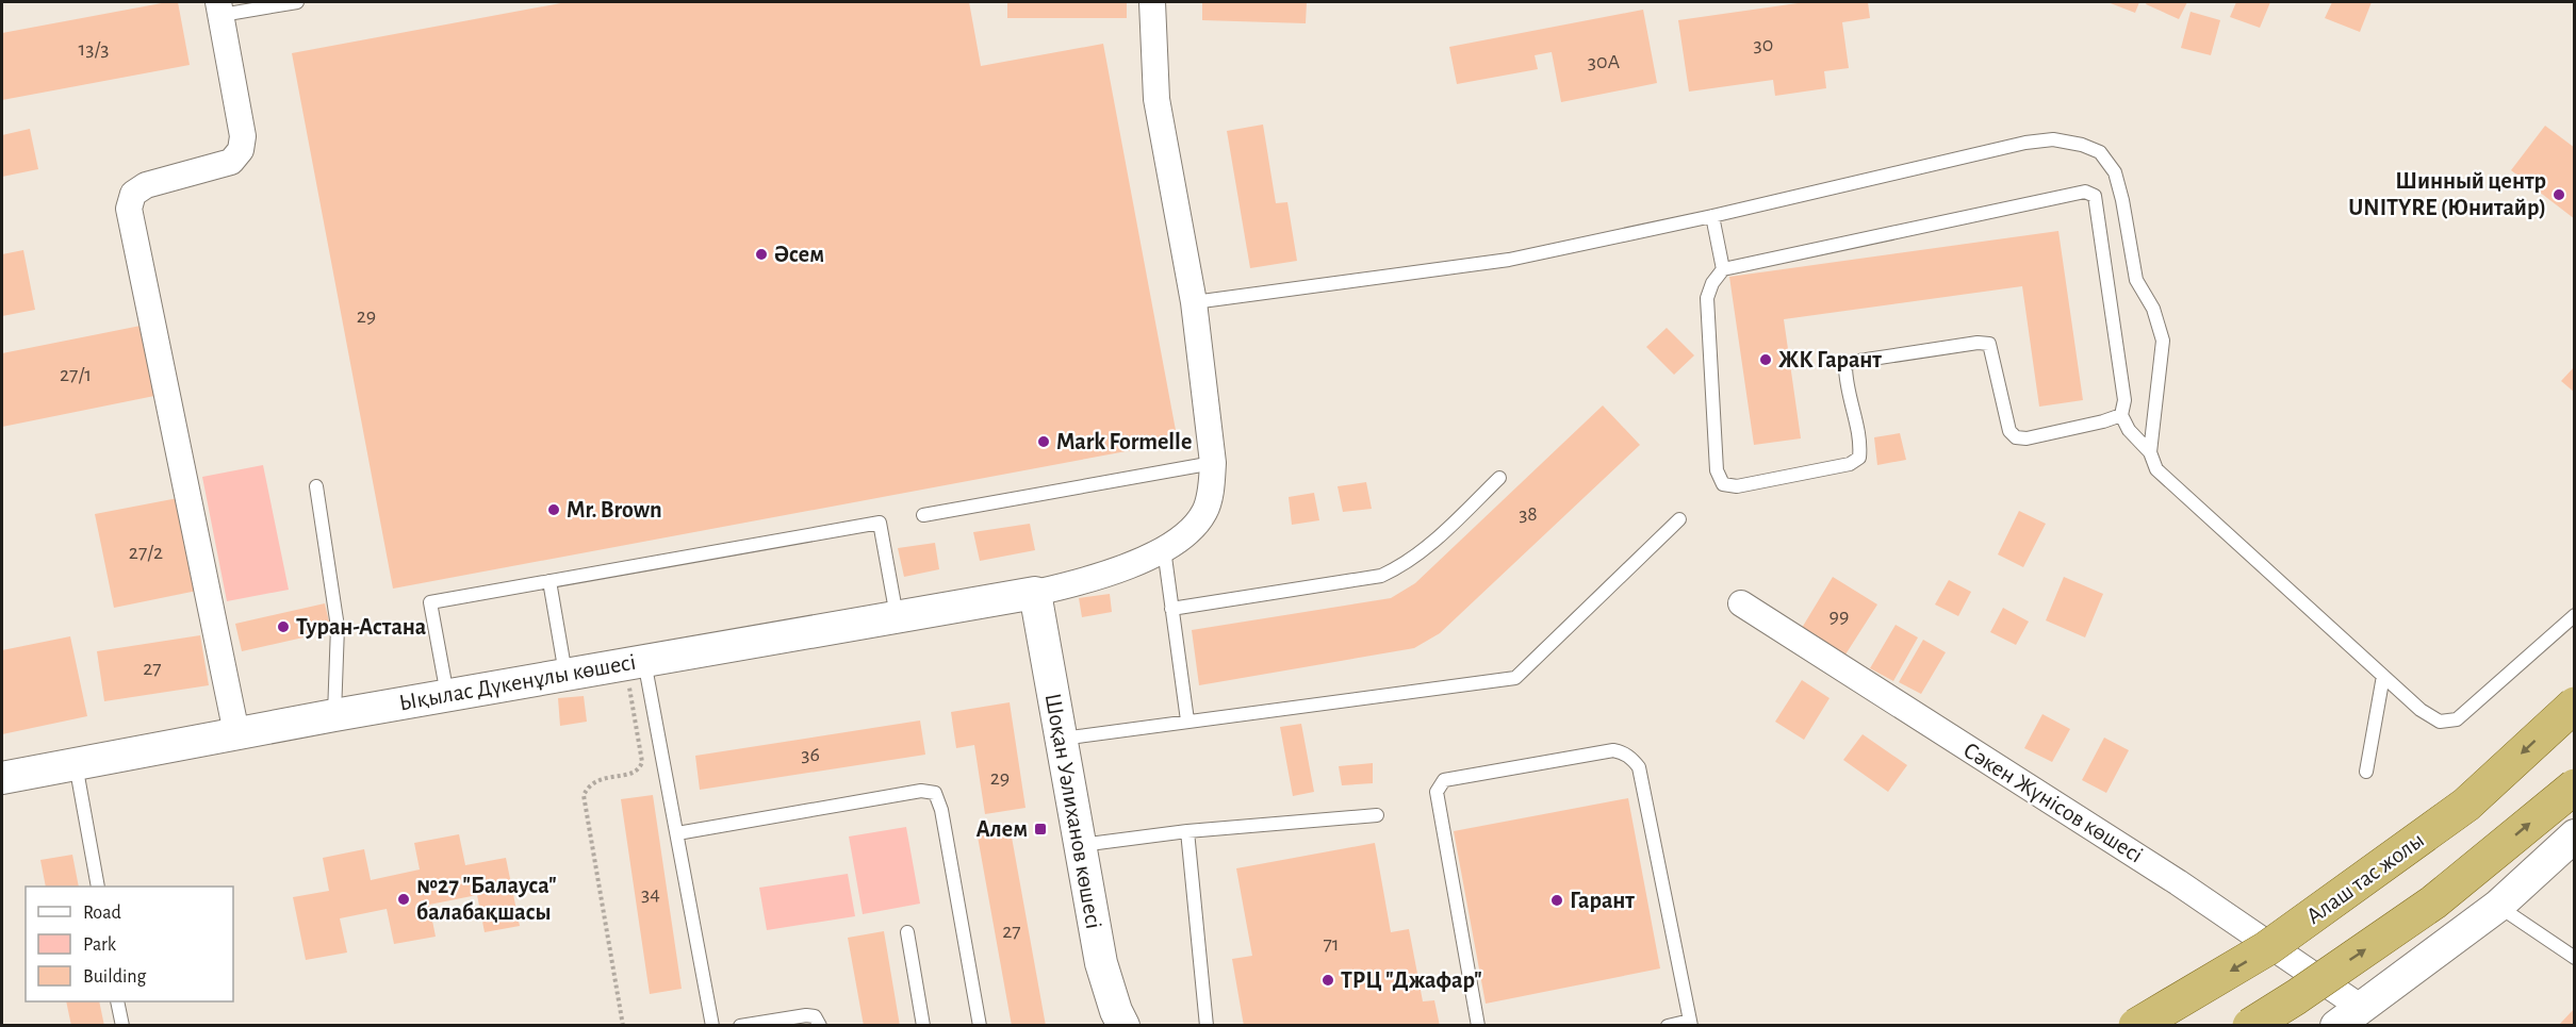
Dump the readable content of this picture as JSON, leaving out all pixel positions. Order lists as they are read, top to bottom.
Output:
{
  "streets": {
    "main road": ["Алаш тас жолы"],
    "street": ["Ықылас Дүкенұлы көшесі", "Сәкен Жүнісов көшесі", "Шоқан Уәлиханов көшесі"]
  },
  "crossings": [
    ["Ықылас Дүкенұлы көшесі", "Шоқан Уәлиханов көшесі"]
  ],
  "places": {
    "other": [
      "Шинный центр UNITYRE (Юнитайр)",
      "Әсем",
      "ЖК Гарант",
      "Mark Formelle",
      "Mr. Brown",
      "Туран-Астана",
      "№27 \"Балауса\" балабақшасы",
      "Гарант",
      "ТРЦ \"Джафар\""
    ],
    "transit": ["Алем"]
  },
  "house_numbers": [
    "30",
    "13/3",
    "30А",
    "29",
    "27/1",
    "38",
    "27/2",
    "99",
    "27",
    "36",
    "29",
    "34",
    "27",
    "71"
  ],
  "legend": ["Road", "Park", "Building"]
}
